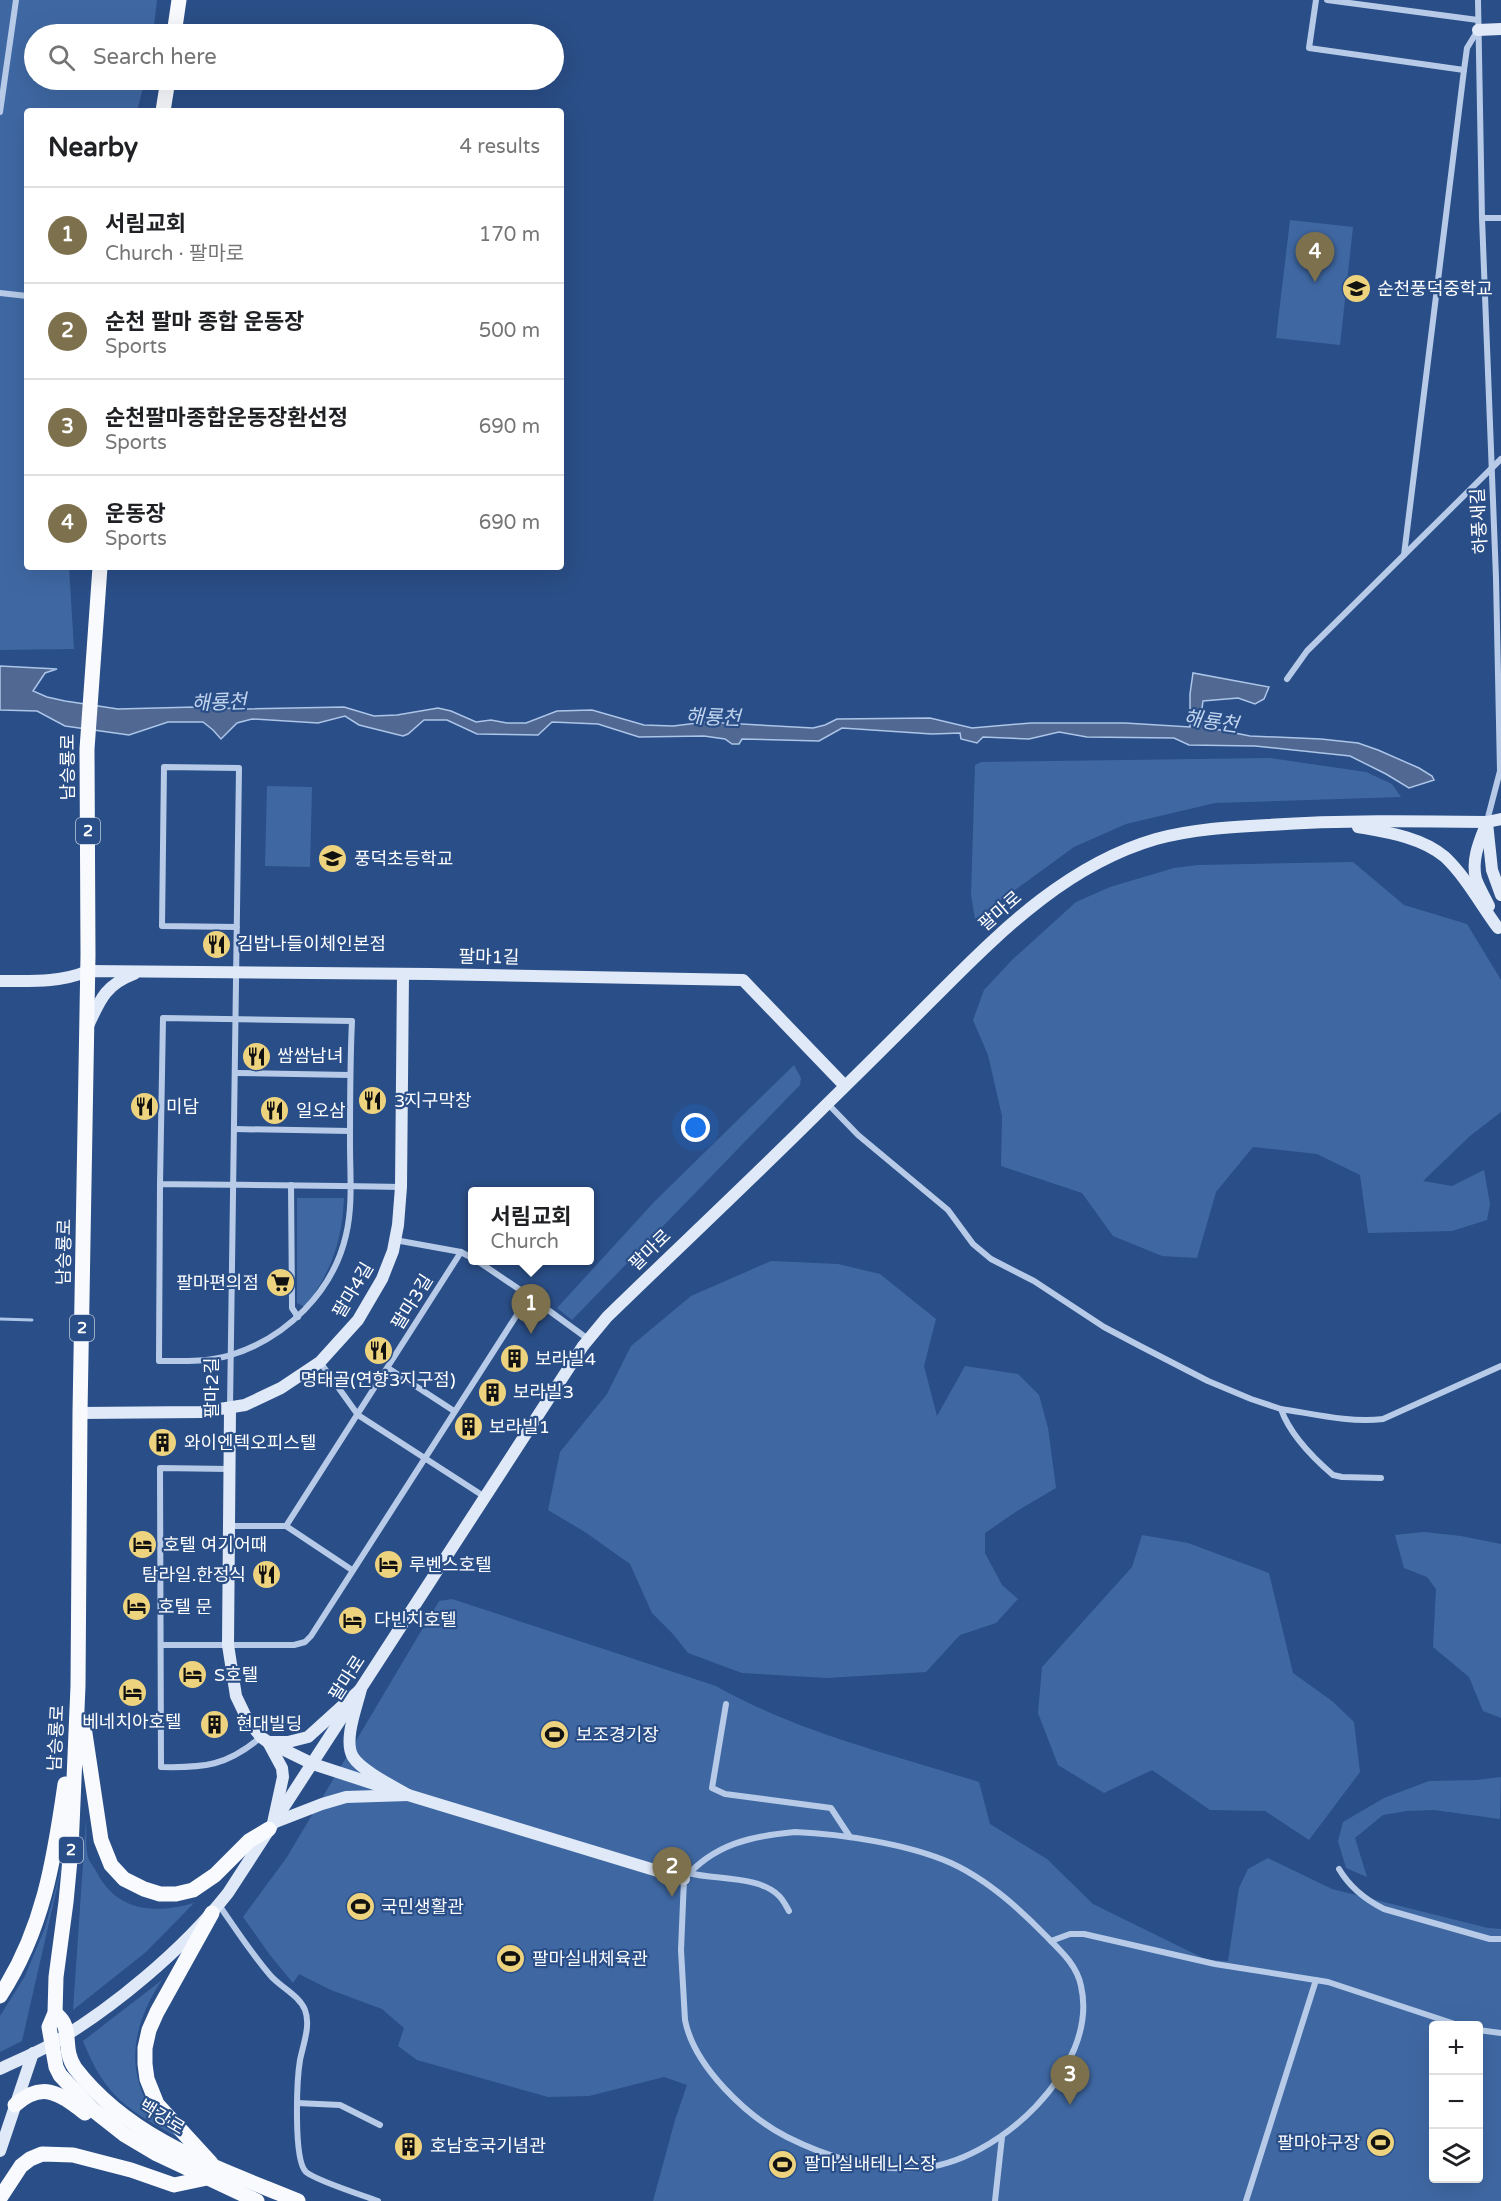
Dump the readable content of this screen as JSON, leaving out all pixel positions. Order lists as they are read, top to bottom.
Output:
{
  "streets": {
    "main road": ["남승룡로", "2", "백강로"],
    "street": [
      "하풍새길",
      "팔마로",
      "팔마1길",
      "팔마4길",
      "팔마3길",
      "팔마2길"
    ]
  },
  "crossings": [
    ["하풍새길", "팔마로"],
    ["남승룡로", "팔마로"],
    ["남승룡로", "팔마1길"],
    ["남승룡로", "팔마4길"],
    ["남승룡로", "백강로"],
    ["팔마로", "팔마1길"],
    ["팔마로", "팔마2길"],
    ["팔마로", "백강로"],
    ["팔마1길", "팔마4길"],
    ["팔마1길", "팔마2길"],
    ["팔마4길", "팔마2길"]
  ],
  "water": ["해룡천"],
  "places": {
    "school or university": ["순천풍덕중학교", "풍덕초등학교"],
    "restaurant": [
      "김밥나들이체인본점",
      "쌈쌈남녀",
      "3지구막창",
      "미담",
      "일오삼",
      "명태골(연향3지구점)",
      "탐라일.한정식"
    ],
    "supermarket": ["팔마편의점"],
    "building": [
      "보라빌4",
      "보라빌3",
      "보라빌1",
      "와이엔텍오피스텔",
      "현대빌딩",
      "호남호국기념관"
    ],
    "hotel": [
      "호텔 여기어때",
      "루벤스호텔",
      "호텔 문",
      "다빈치호텔",
      "S호텔",
      "베네치아호텔"
    ],
    "sports": [
      "보조경기장",
      "국민생활관",
      "팔마실내체육관",
      "팔마야구장",
      "팔마실내테니스장"
    ]
  },
  "page": {
    "search": "Search here",
    "heading": ["Nearby", "4 results"],
    "list": [
      {
        "mark": "1",
        "name": "서림교회",
        "note": "Church · 팔마로",
        "value": "170 m"
      },
      {
        "mark": "2",
        "name": "순천 팔마 종합 운동장",
        "note": "Sports",
        "value": "500 m"
      },
      {
        "mark": "3",
        "name": "순천팔마종합운동장환선정",
        "note": "Sports",
        "value": "690 m"
      },
      {
        "mark": "4",
        "name": "운동장",
        "note": "Sports",
        "value": "690 m"
      }
    ],
    "pins": [
      "4",
      "1",
      "2",
      "3"
    ],
    "popup": ["서림교회", "Church"],
    "map_buttons": ["+", "−"]
  }
}
